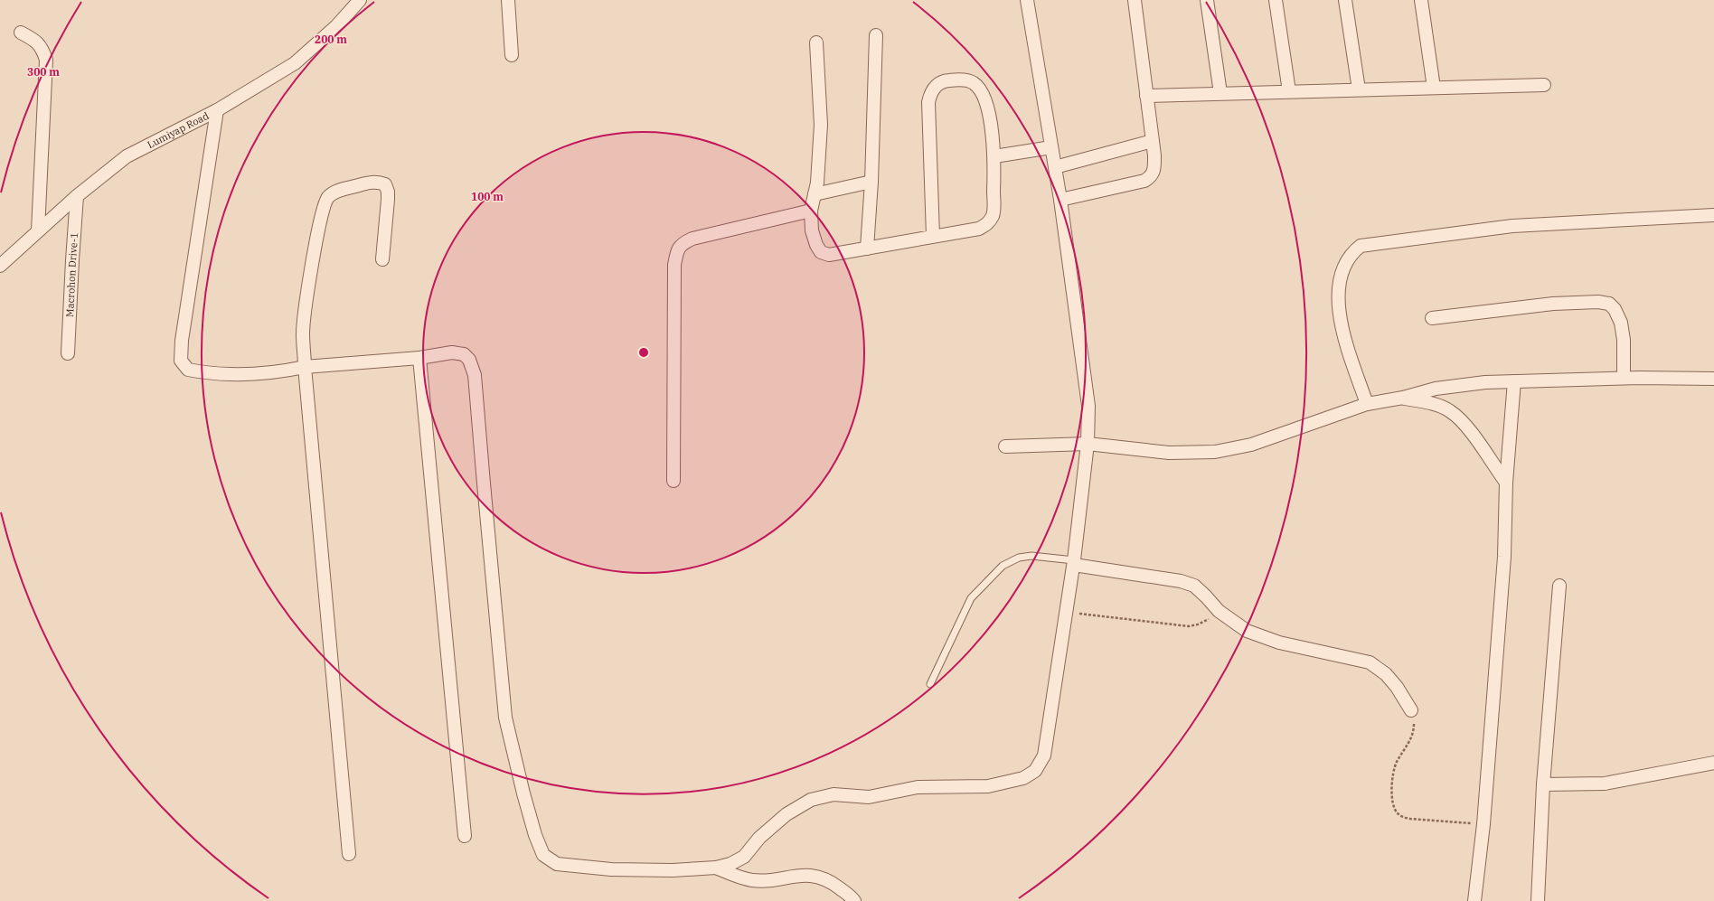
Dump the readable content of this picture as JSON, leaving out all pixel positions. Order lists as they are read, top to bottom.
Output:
{
  "streets": {
    "street": ["Lumiyap Road", "Macrohon Drive-1"]
  },
  "crossings": [
    ["Lumiyap Road", "Macrohon Drive-1"]
  ],
  "rings": ["200 m", "300 m", "100 m"]
}
